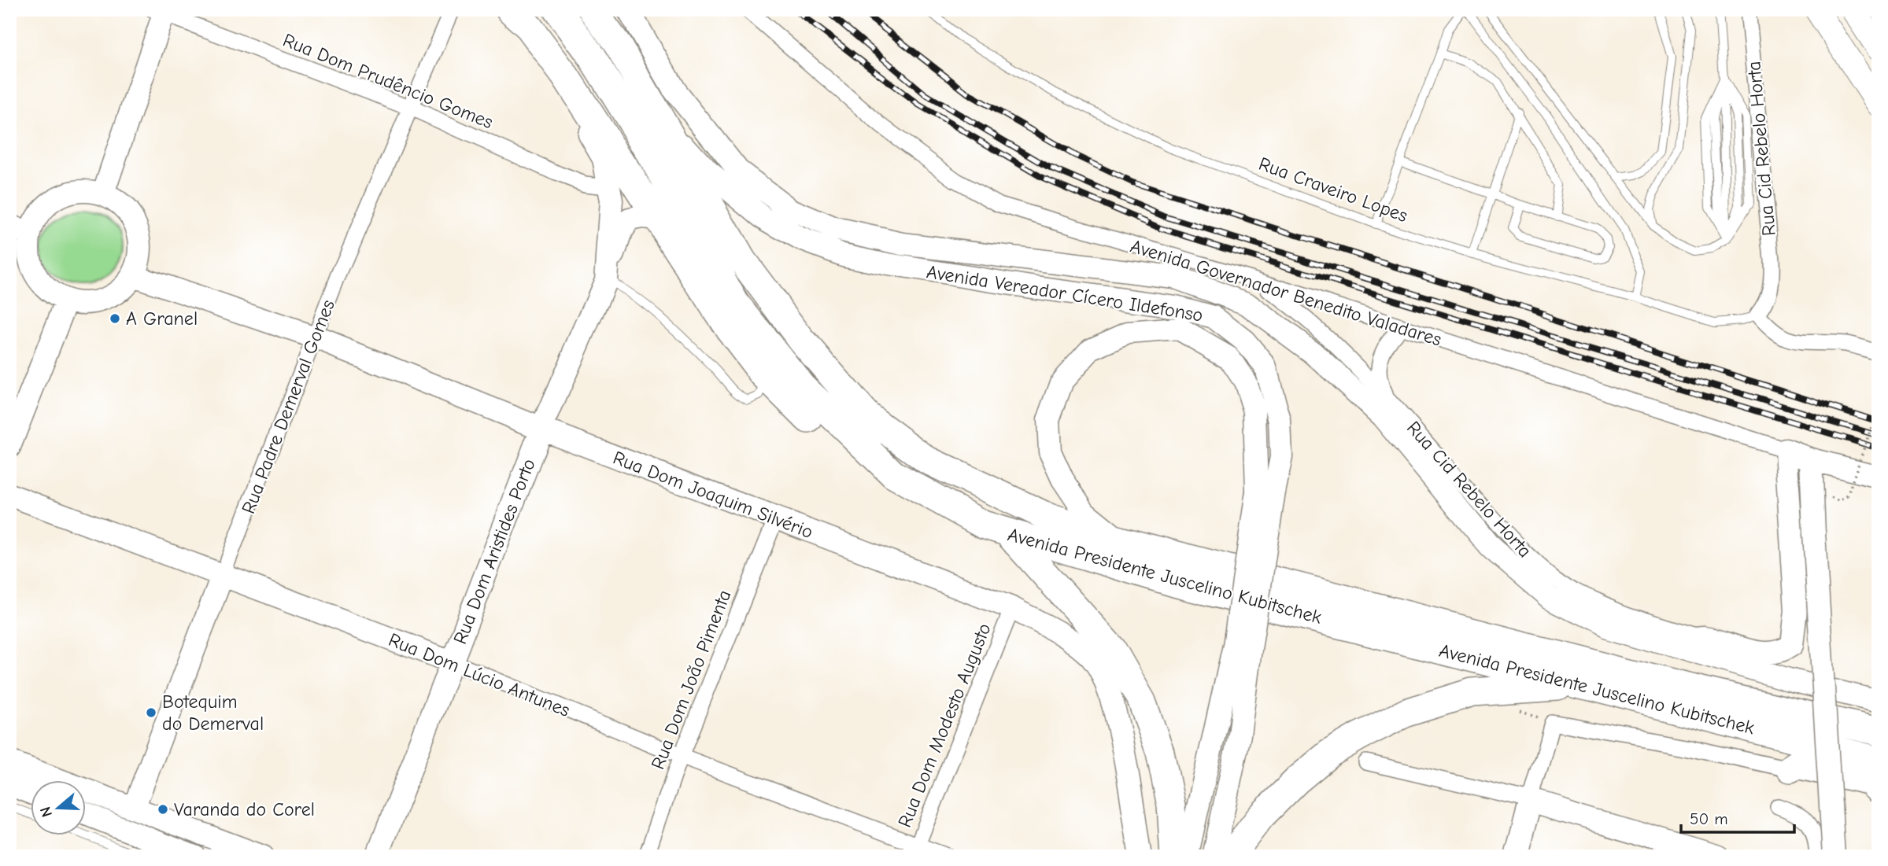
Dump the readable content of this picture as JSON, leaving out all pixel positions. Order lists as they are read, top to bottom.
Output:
{
  "streets": {
    "highway": ["Avenida Presidente Juscelino Kubitschek"],
    "street": [
      "Rua Dom Prudêncio Gomes",
      "Rua Cid Rebelo Horta",
      "Avenida Governador Benedito Valadares",
      "Avenida Vereador Cícero Ildefonso",
      "Rua Padre Demerval Gomes",
      "Rua Dom Joaquim Silvério",
      "Rua Dom Aristides Porto",
      "Rua Dom Lúcio Antunes",
      "Rua Dom João Pimenta",
      "Rua Dom Modesto Augusto"
    ],
    "lane": ["Rua Craveiro Lopes"]
  },
  "crossings": [
    ["Rua Dom Prudêncio Gomes", "Rua Padre Demerval Gomes"],
    ["Rua Dom Prudêncio Gomes", "Rua Dom Aristides Porto"],
    ["Rua Cid Rebelo Horta", "Rua Craveiro Lopes"],
    ["Rua Cid Rebelo Horta", "Avenida Governador Benedito Valadares"],
    ["Avenida Vereador Cícero Ildefonso", "Avenida Presidente Juscelino Kubitschek"],
    ["Rua Padre Demerval Gomes", "Rua Dom Joaquim Silvério"],
    ["Rua Padre Demerval Gomes", "Rua Dom Lúcio Antunes"],
    ["Rua Dom Joaquim Silvério", "Rua Dom Aristides Porto"],
    ["Rua Dom Joaquim Silvério", "Rua Dom João Pimenta"],
    ["Rua Dom Joaquim Silvério", "Rua Dom Modesto Augusto"],
    ["Rua Dom Aristides Porto", "Rua Dom Lúcio Antunes"],
    ["Rua Dom Lúcio Antunes", "Rua Dom João Pimenta"],
    ["Rua Dom Lúcio Antunes", "Rua Dom Modesto Augusto"]
  ],
  "places": ["A Granel", "Botequim do Demerval", "Varanda do Corel"],
  "scale_bar": "50 m",
  "north": "left"
}
